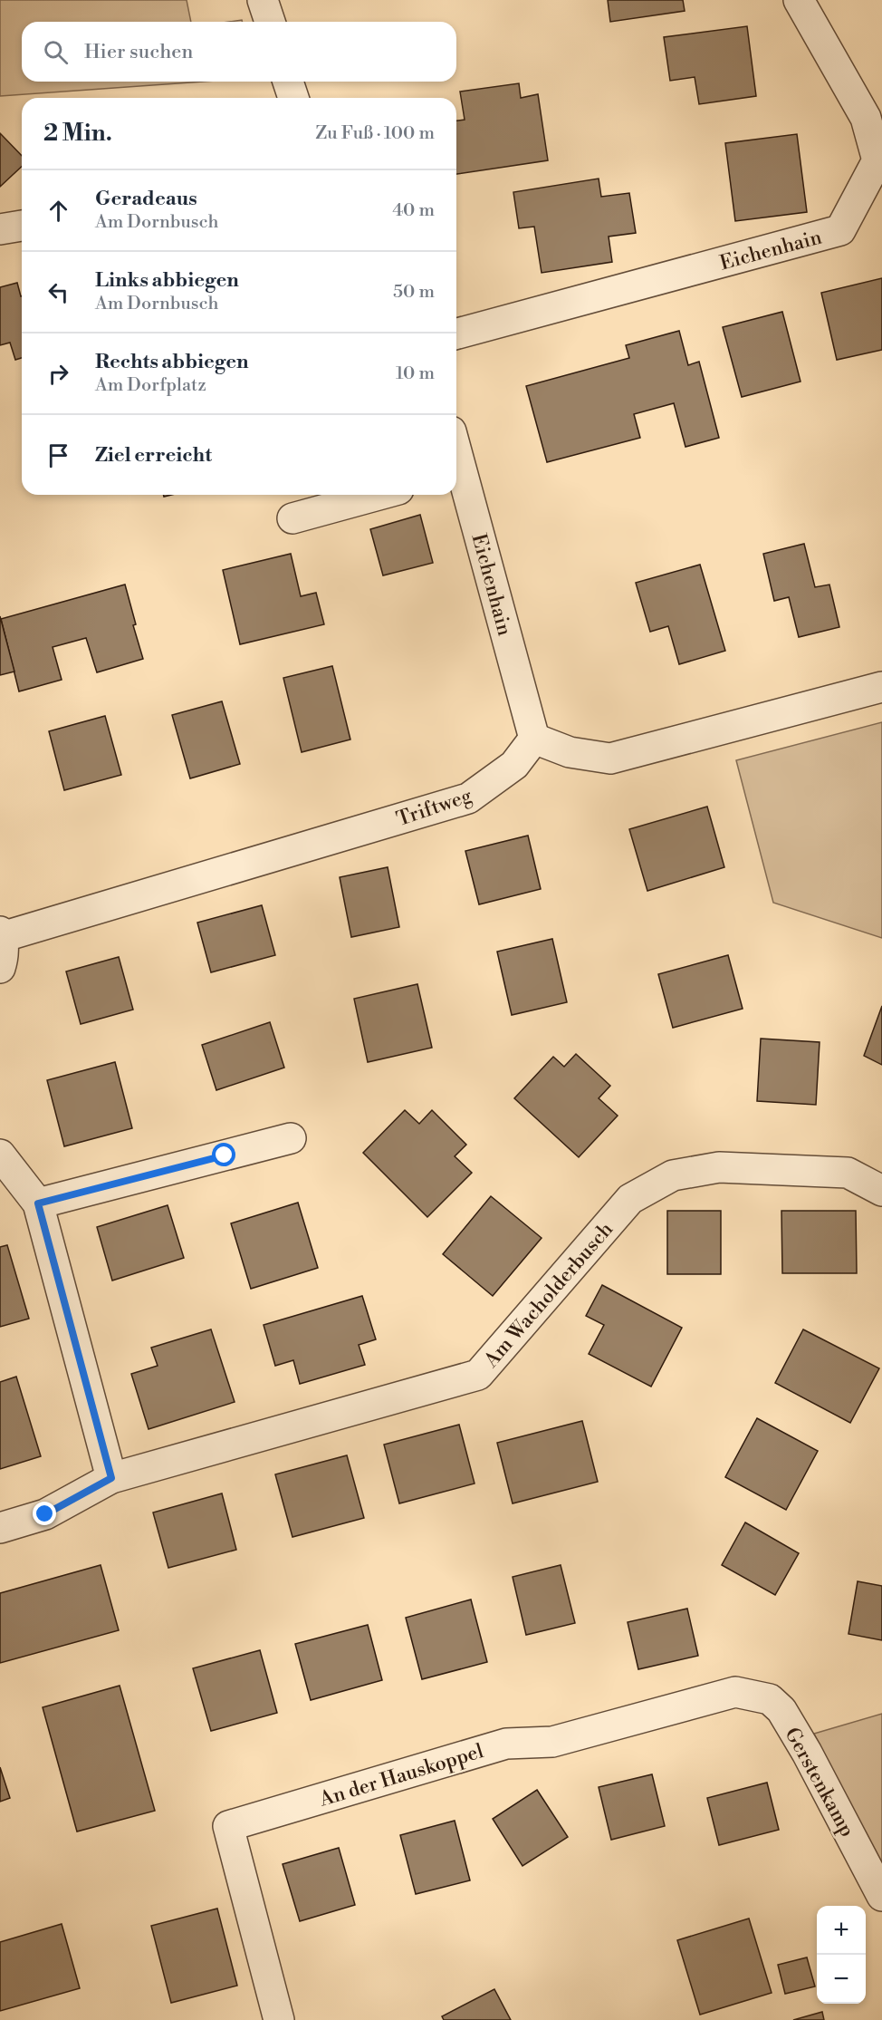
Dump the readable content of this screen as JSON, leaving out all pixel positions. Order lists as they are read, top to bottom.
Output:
{
  "streets": {
    "street": [
      "Eichenhain",
      "Triftweg",
      "Am Wacholderbusch",
      "An der Hauskoppel",
      "Gerstenkamp"
    ]
  },
  "crossings": [
    ["Eichenhain", "Triftweg"],
    ["An der Hauskoppel", "Gerstenkamp"]
  ],
  "page": {
    "search": "Hier suchen",
    "heading": ["2 Min.", "Zu Fuß · 100 m"],
    "list": [
      ["Geradeaus", "Am Dornbusch", "40 m"],
      ["Links abbiegen", "Am Dornbusch", "50 m"],
      ["Rechts abbiegen", "Am Dorfplatz", "10 m"],
      "Ziel erreicht"
    ],
    "map_buttons": ["+", "−"]
  }
}
